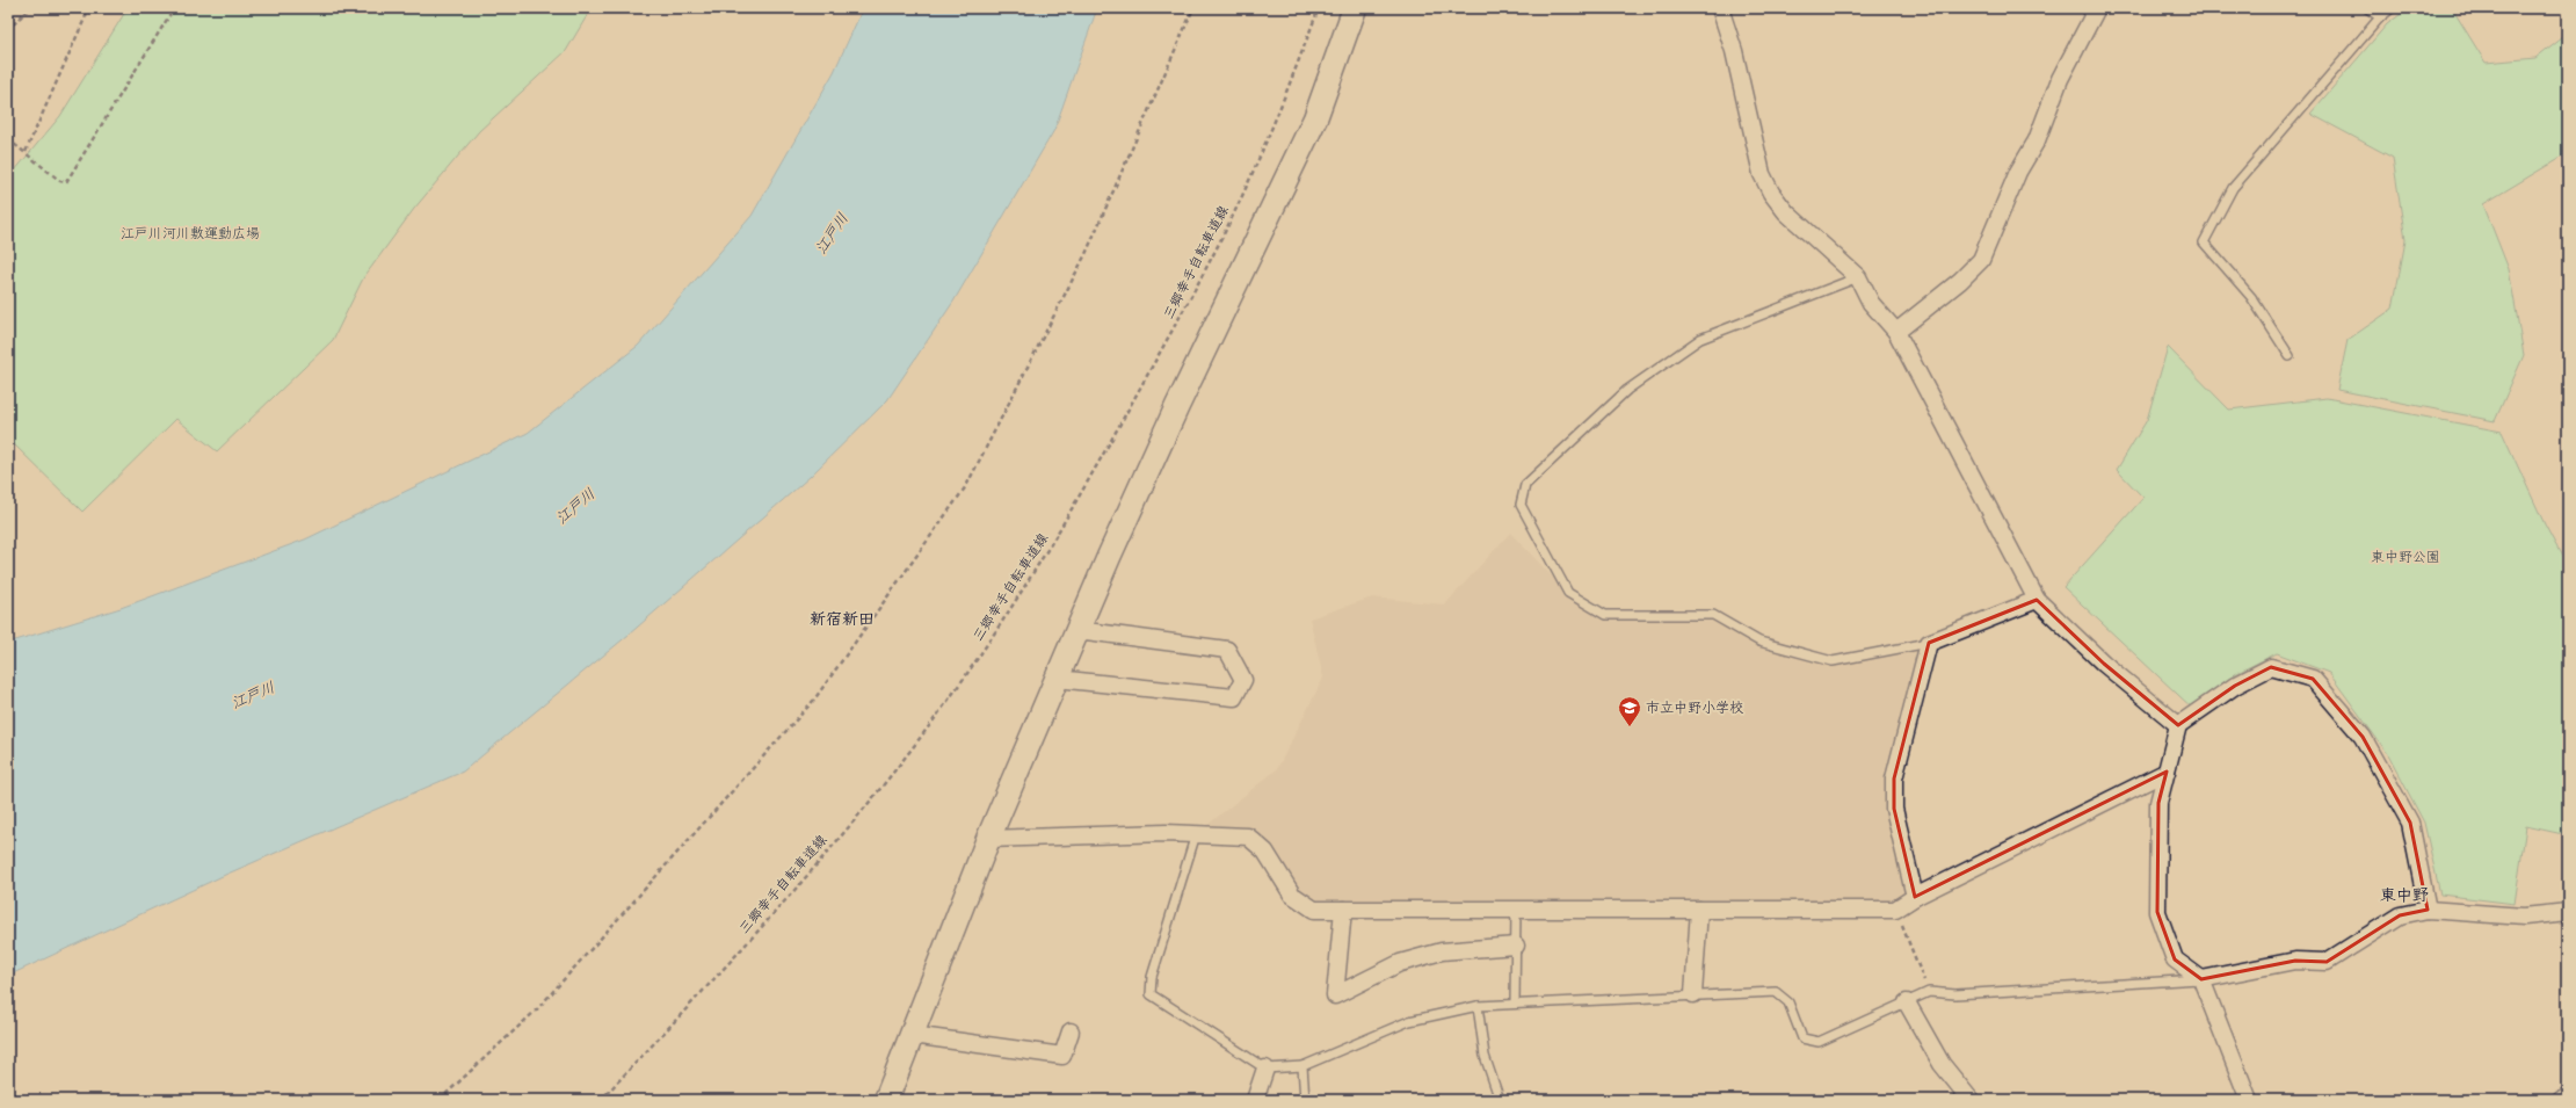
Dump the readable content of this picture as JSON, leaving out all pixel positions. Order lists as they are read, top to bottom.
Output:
{
  "streets": {
    "path": ["三郷幸手自転車道線"]
  },
  "districts": ["新宿新田", "東中野"],
  "water": ["江戸川"],
  "parks": ["江戸川河川敷運動広場", "東中野公園"],
  "places": {
    "school or university": ["市立中野小学校"]
  }
}
